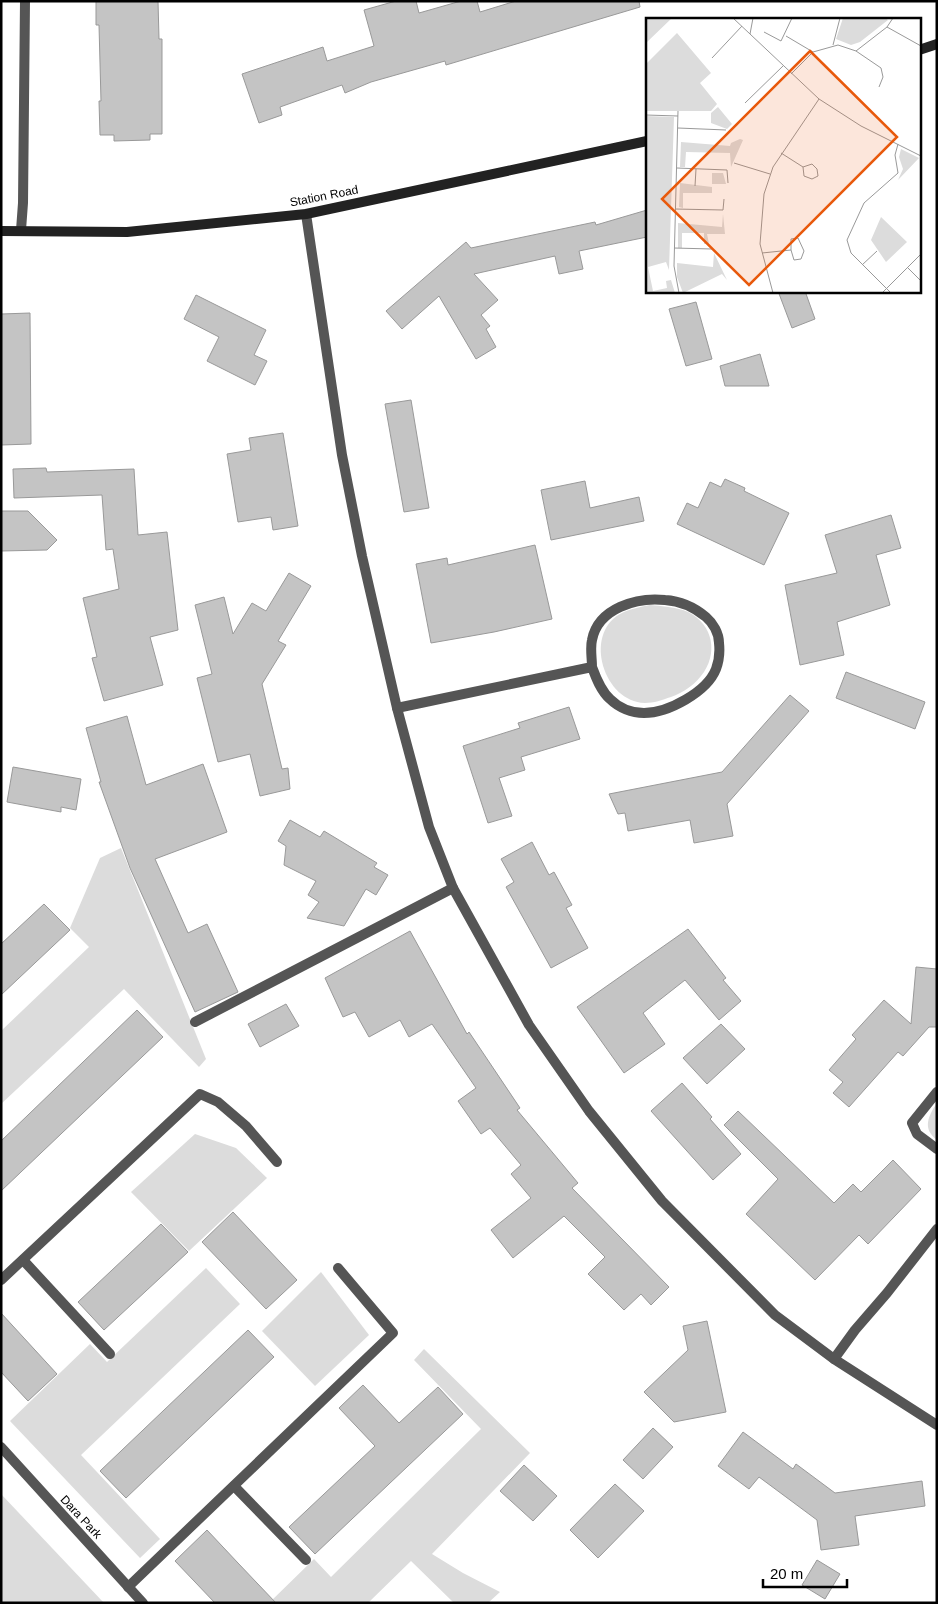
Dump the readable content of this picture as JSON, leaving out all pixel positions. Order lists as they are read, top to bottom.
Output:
{
  "streets": {
    "main road": ["Station Road"],
    "street": ["Dara Park"]
  },
  "scale_bar": "20 m"
}
